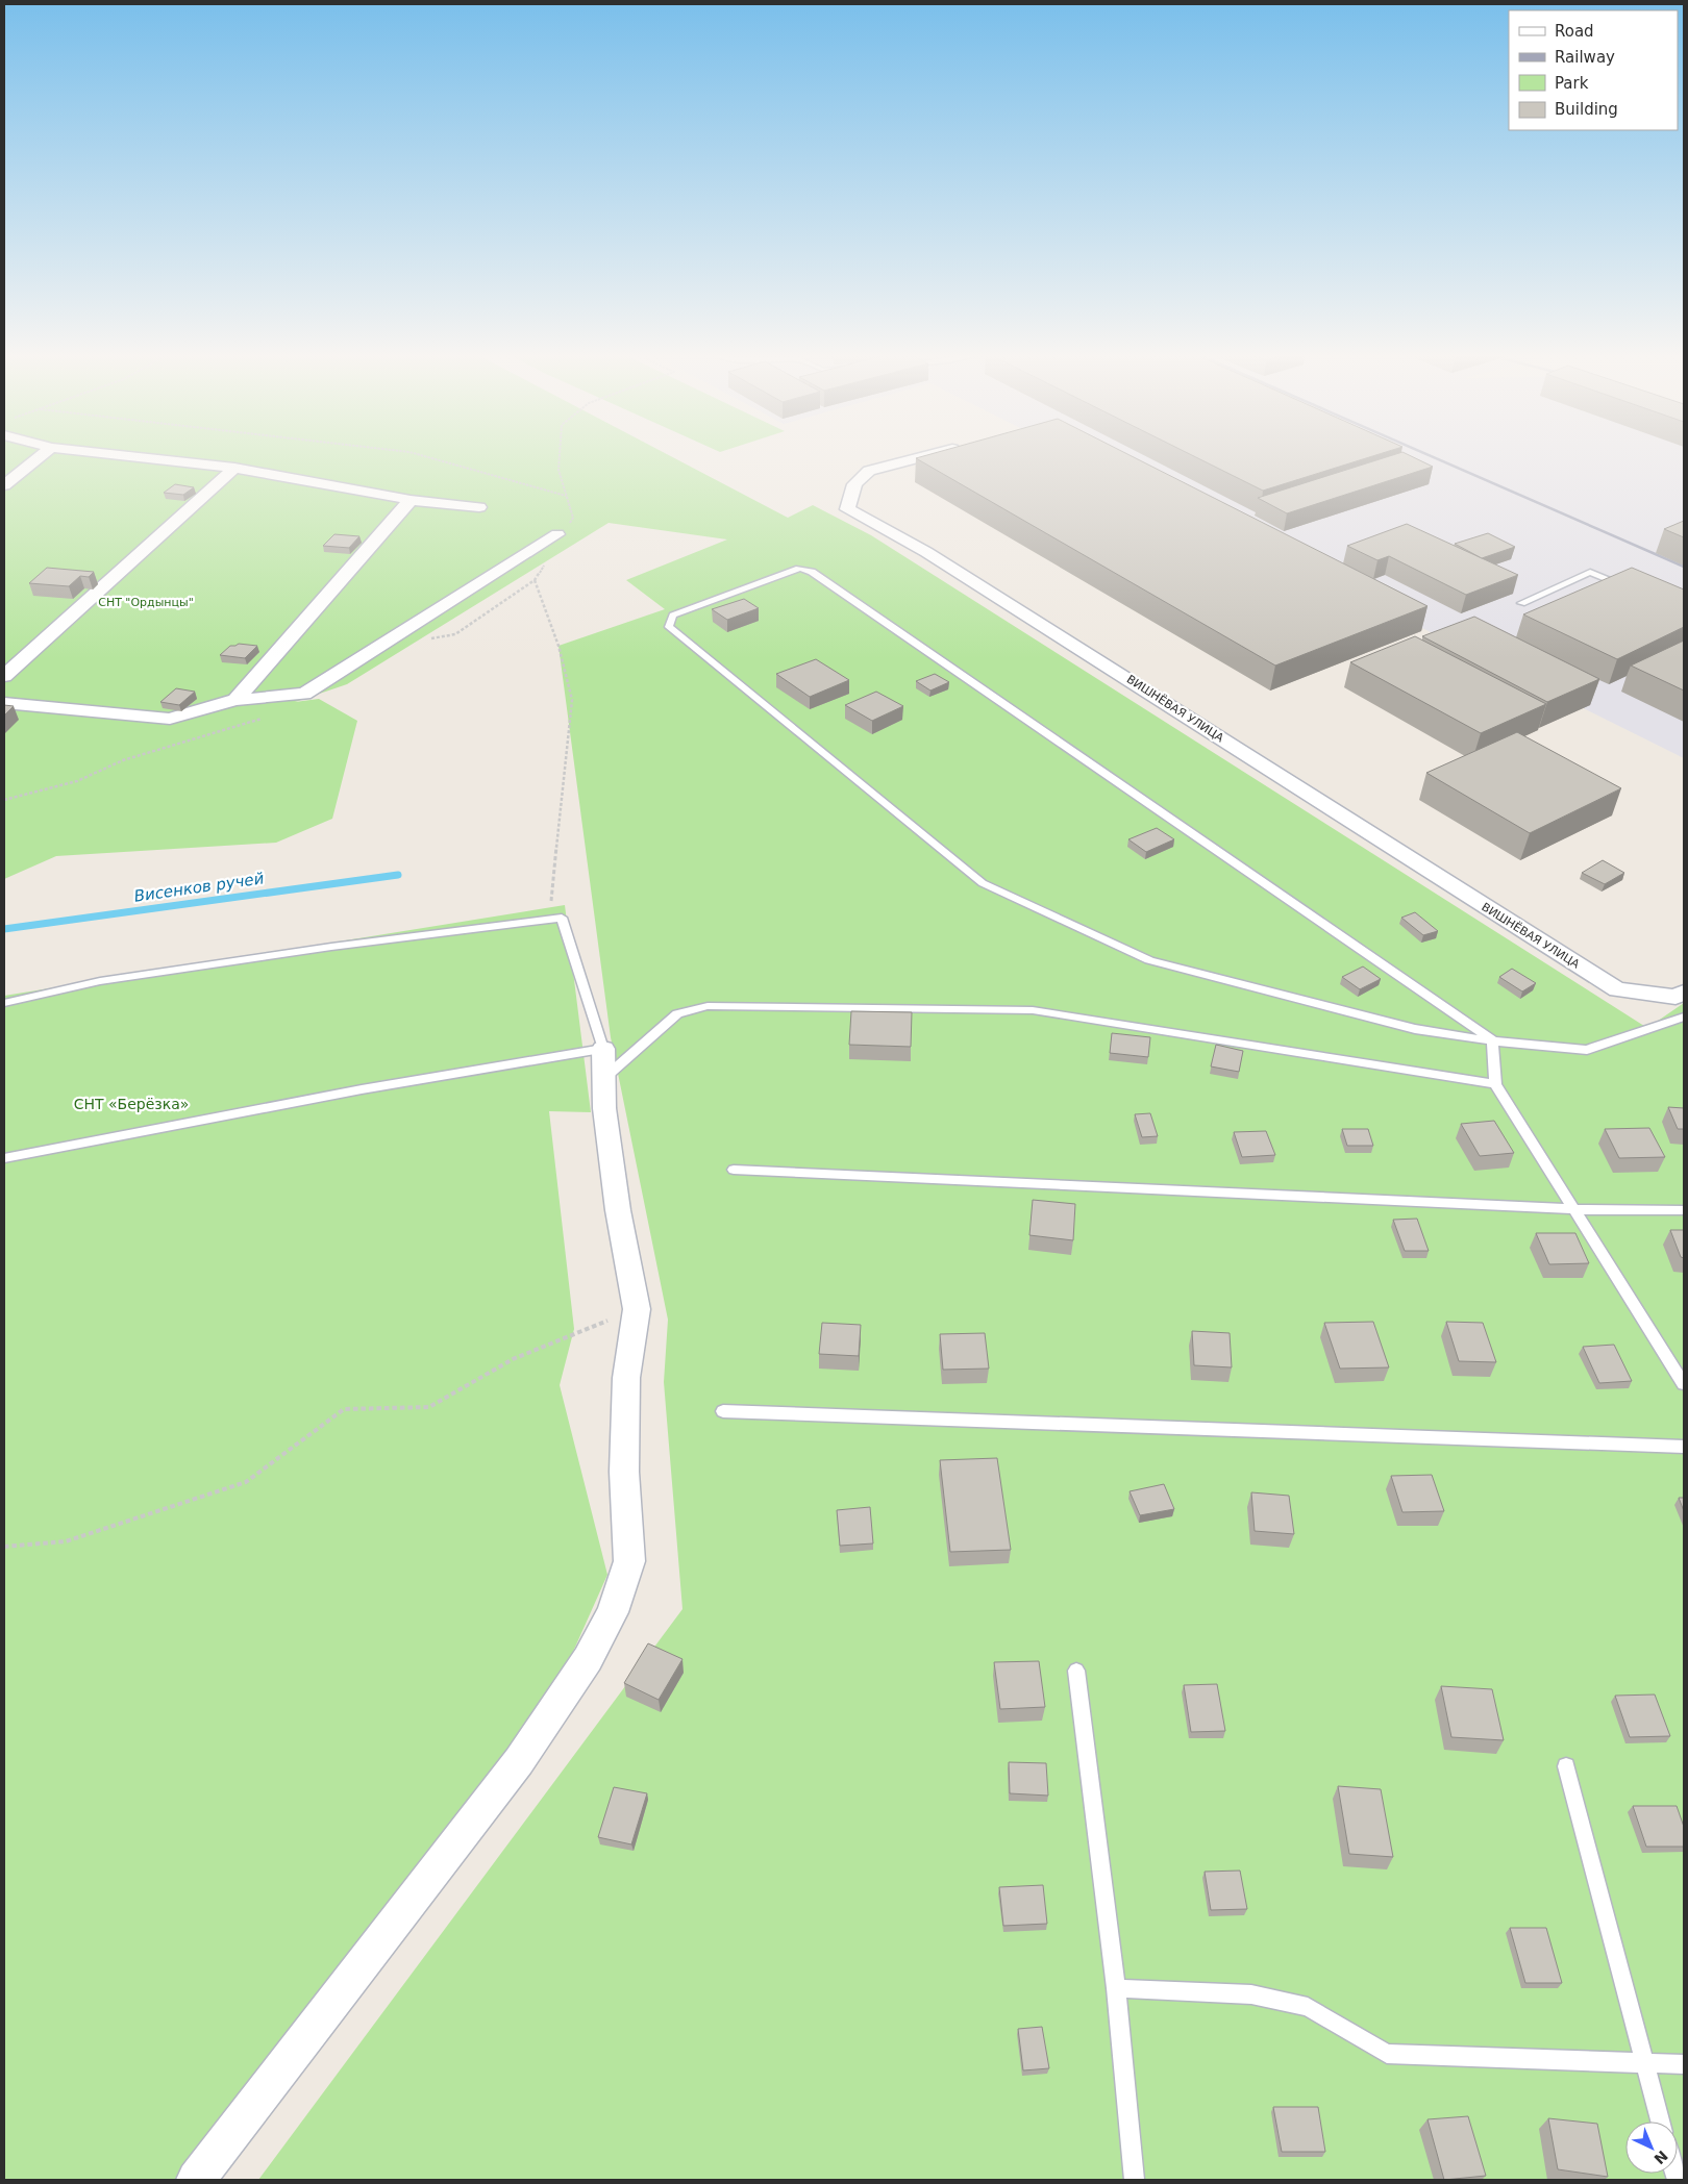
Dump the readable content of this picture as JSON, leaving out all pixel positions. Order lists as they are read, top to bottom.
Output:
{
  "streets": {
    "street": ["ВИШНЁВАЯ УЛИЦА"]
  },
  "water": ["Висенков ручей"],
  "parks": ["СНТ \"Ордынцы\"", "СНТ «Берёзка»"],
  "legend": [
    "Road",
    "Railway",
    "Park",
    "Building"
  ],
  "north": "bottom right"
}
